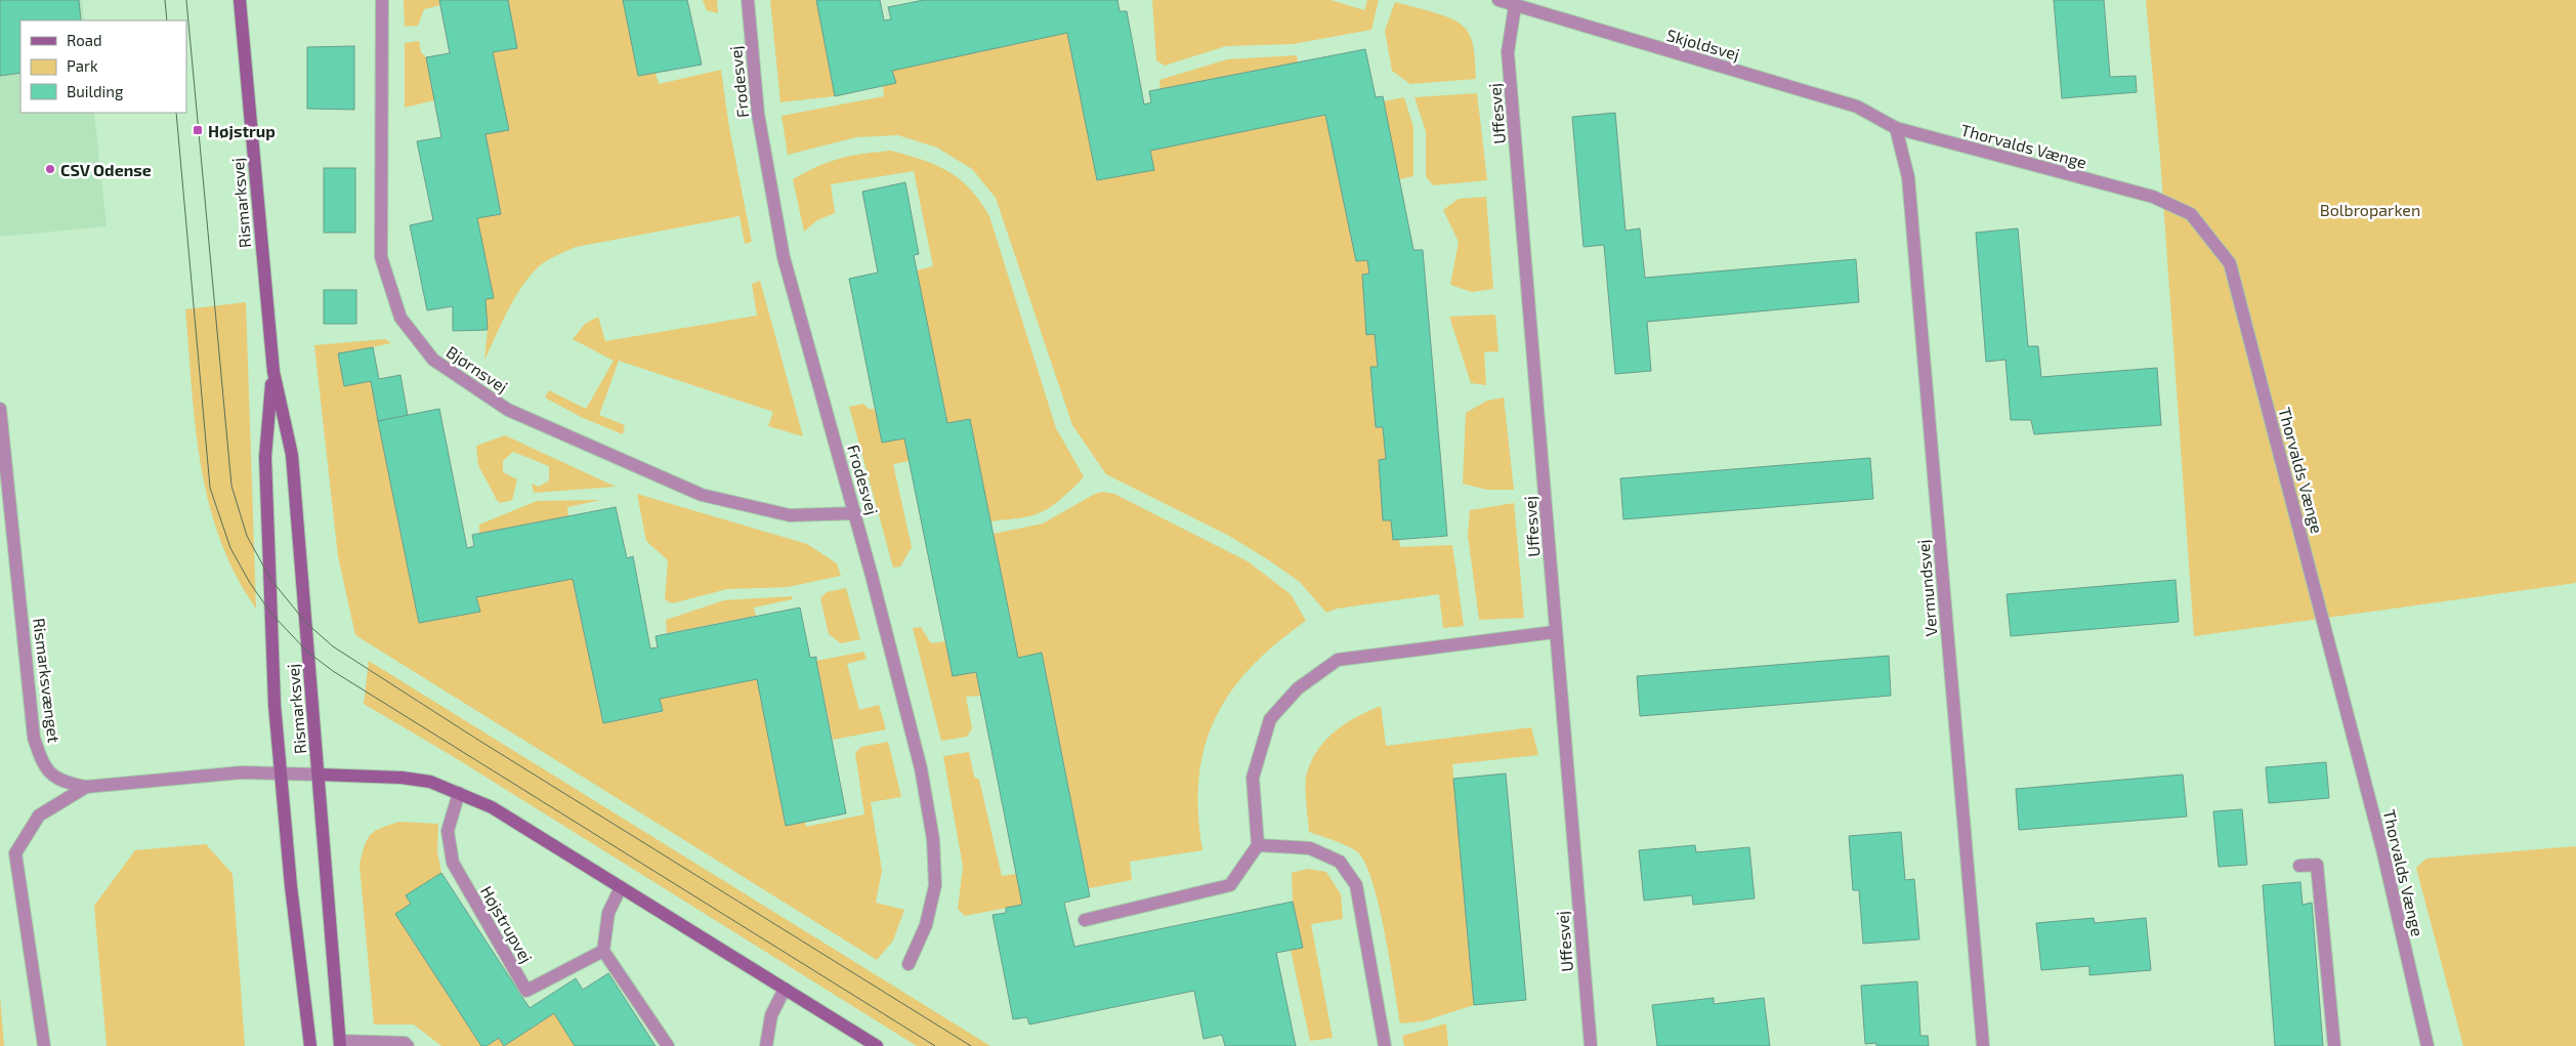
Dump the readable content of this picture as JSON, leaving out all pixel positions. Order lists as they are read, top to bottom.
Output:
{
  "streets": {
    "main road": ["Rismarksvej"],
    "street": [
      "Skjoldsvej",
      "Frodesvej",
      "Uffesvej",
      "Thorvalds Vænge",
      "Bjørnsvej",
      "Vermundsvej",
      "Rismarksvænget",
      "Højstrupvej"
    ]
  },
  "crossings": [
    ["Skjoldsvej", "Uffesvej"],
    ["Skjoldsvej", "Thorvalds Vænge"],
    ["Skjoldsvej", "Vermundsvej"],
    ["Frodesvej", "Bjørnsvej"],
    ["Thorvalds Vænge", "Vermundsvej"],
    ["Rismarksvej", "Rismarksvænget"]
  ],
  "parks": ["Bolbroparken"],
  "places": {
    "transit": ["Højstrup"],
    "other": ["CSV Odense"]
  },
  "legend": ["Road", "Park", "Building"]
}
